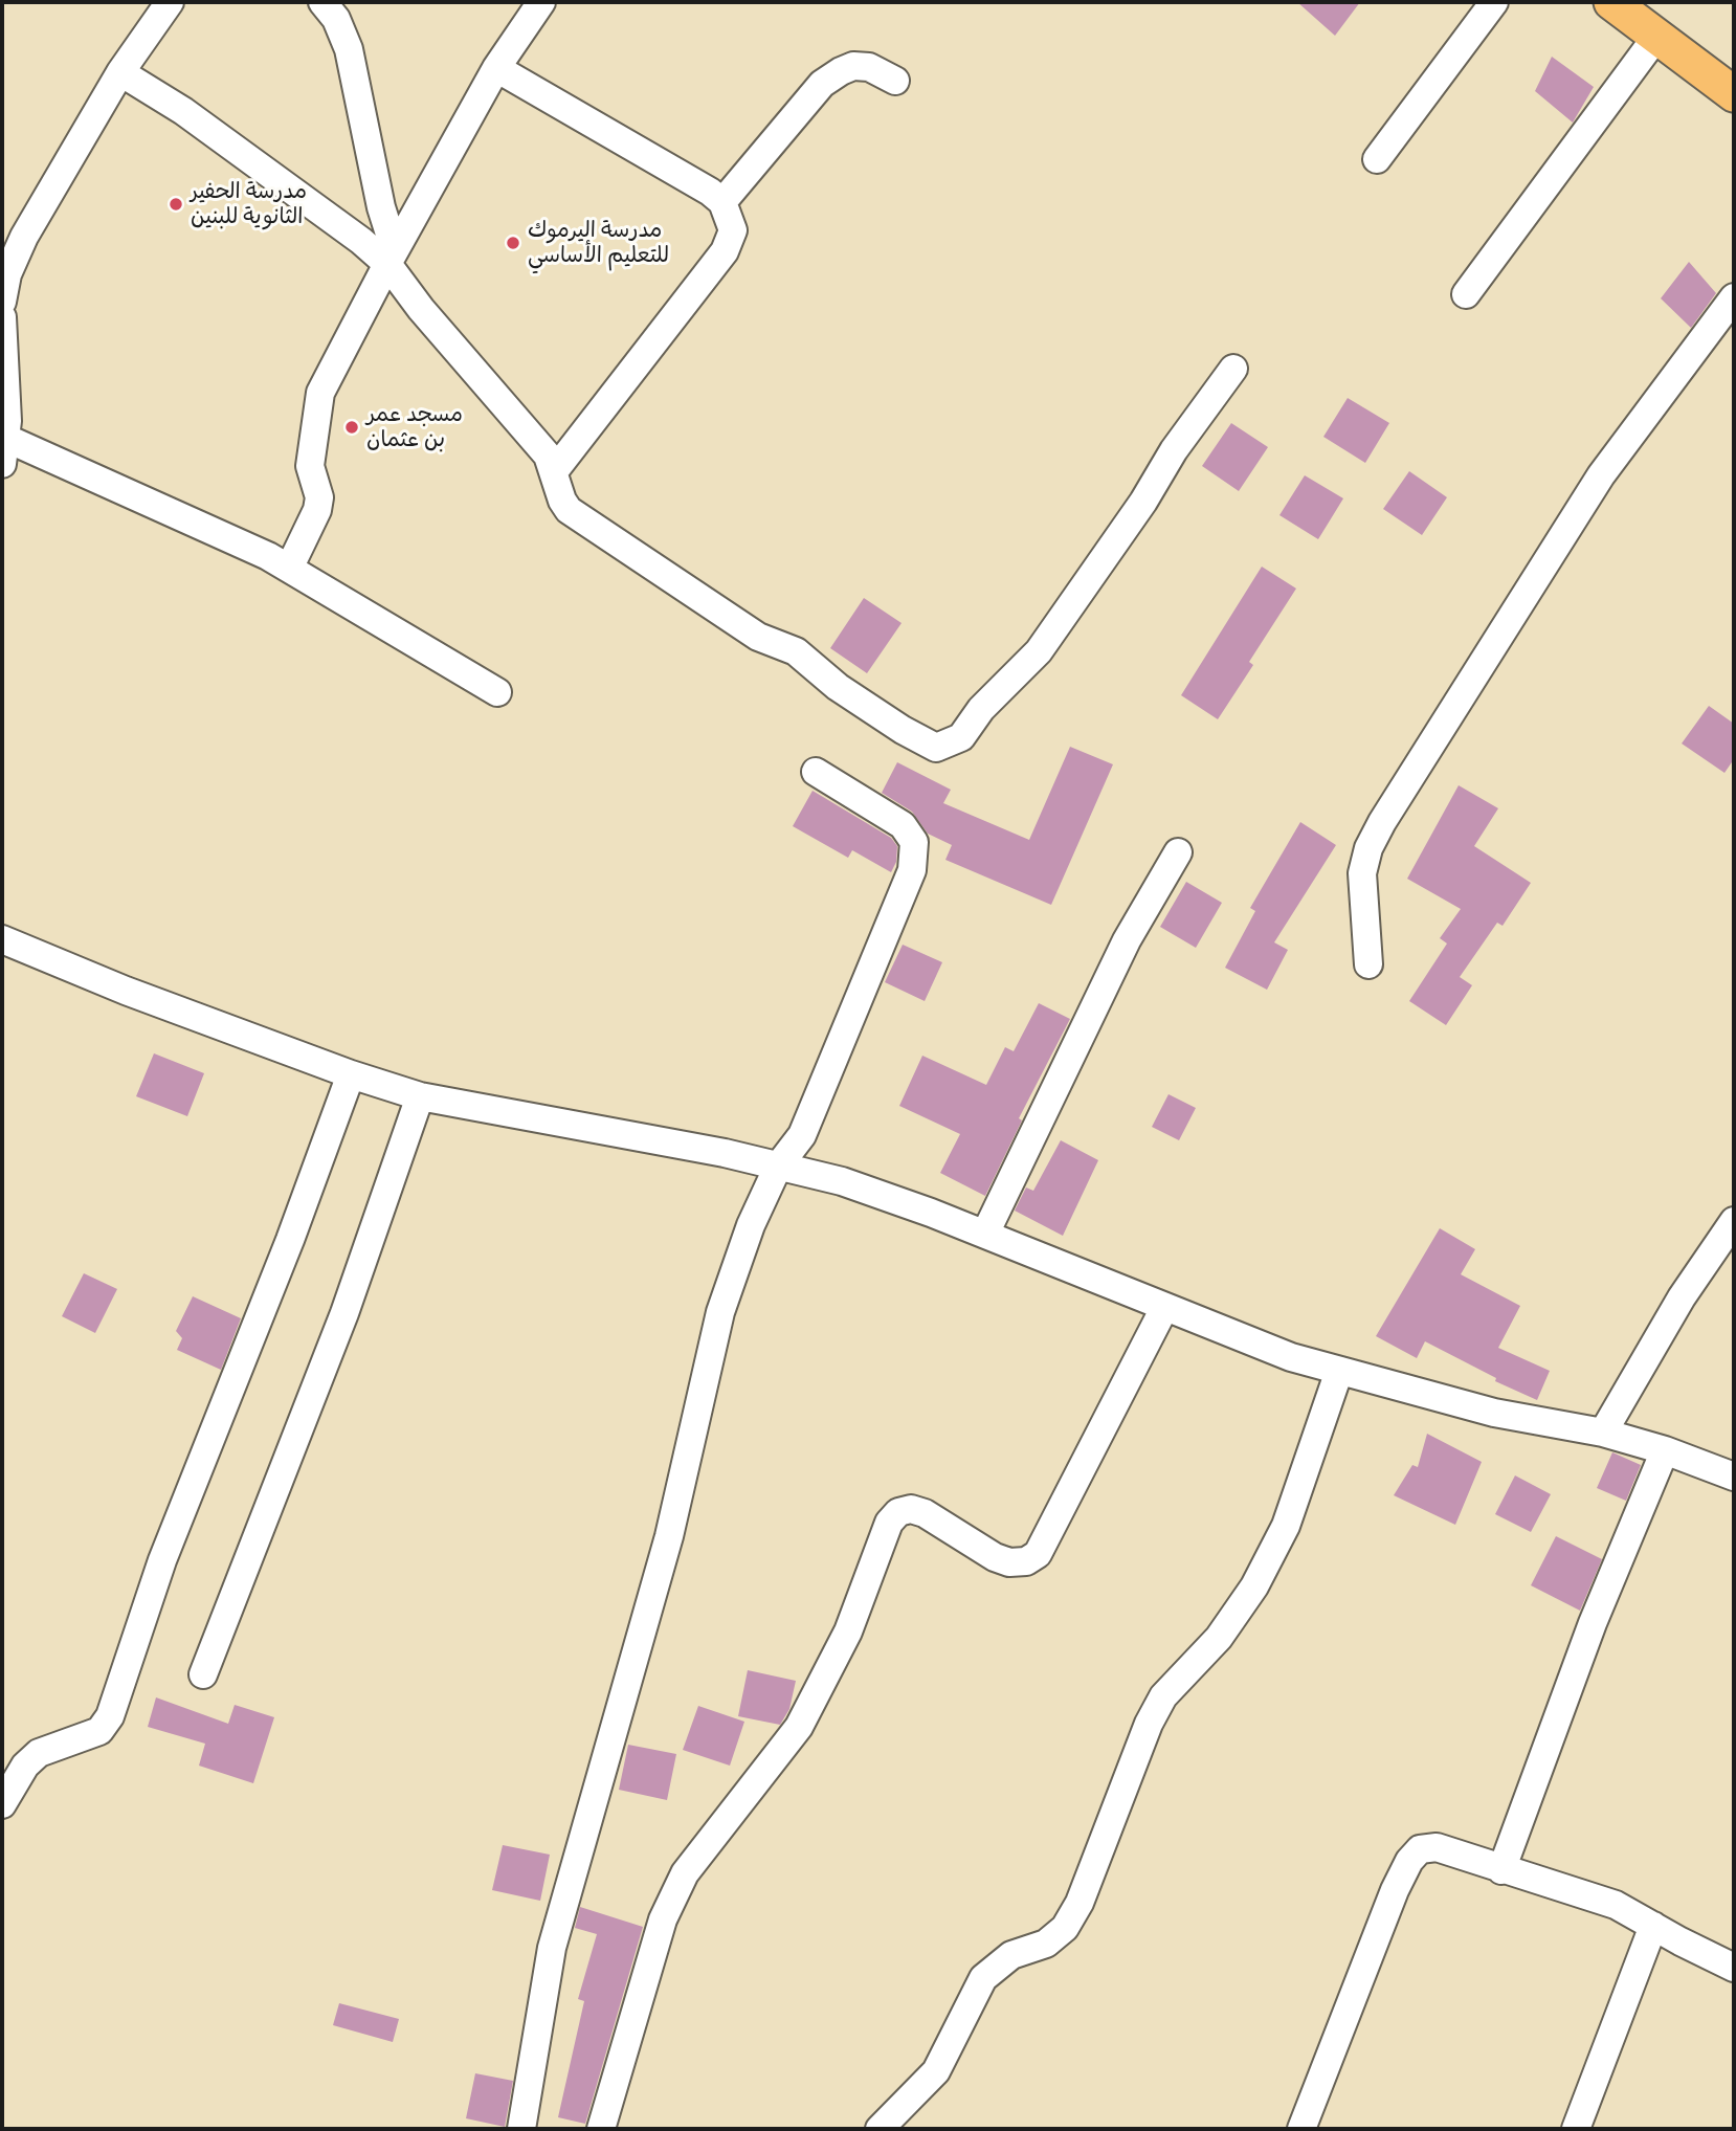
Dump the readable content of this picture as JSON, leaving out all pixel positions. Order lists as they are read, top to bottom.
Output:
{
  "places": ["مدرسة الحفير الثانوية للبنين", "مدرسة اليرموك للتعليم الأساسي", "مسجد عمر بن عثمان"]
}
